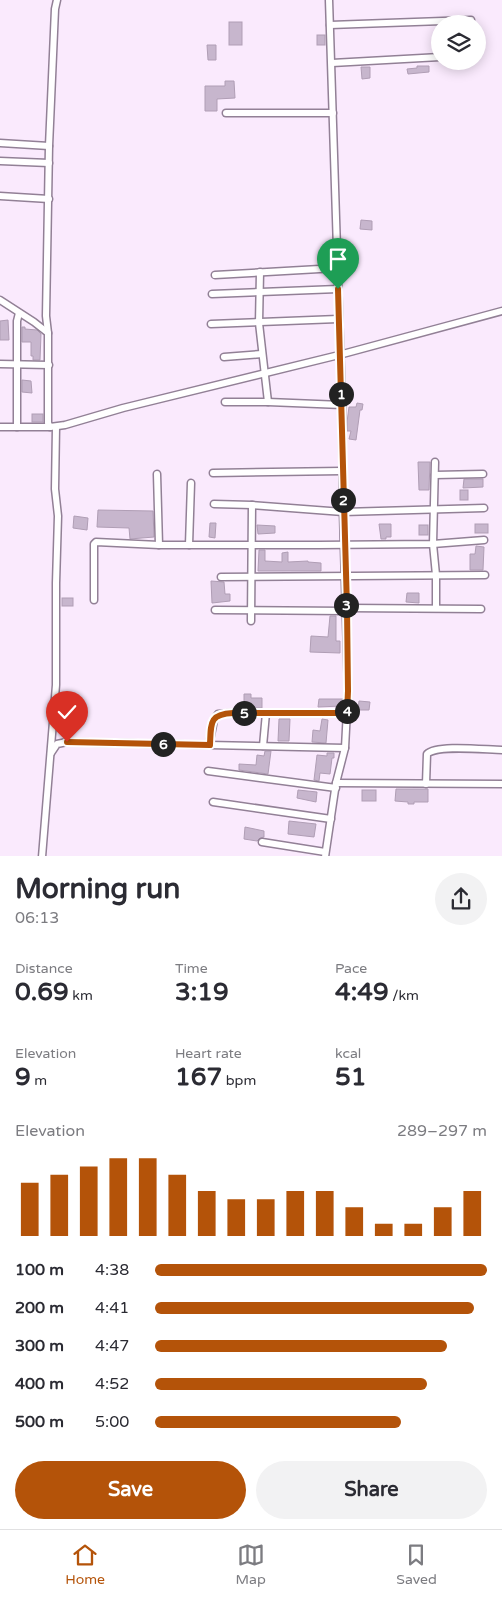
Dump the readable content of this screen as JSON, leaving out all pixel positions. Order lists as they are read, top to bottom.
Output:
{
  "page": {
    "pins": [
      "1",
      "2",
      "3",
      "4",
      "5",
      "6"
    ],
    "heading": ["Morning run", "06:13"],
    "stats": [
      ["Distance", "0.69 km"],
      ["Time", "3:19"],
      ["Pace", "4:49 /km"],
      ["Elevation", "9 m"],
      ["Heart rate", "167 bpm"],
      ["kcal", "51"]
    ],
    "chart": ["Elevation", "289–297 m"],
    "list": [
      {
        "name": "100 m",
        "note": "4:38"
      },
      {
        "name": "200 m",
        "note": "4:41"
      },
      {
        "name": "300 m",
        "note": "4:47"
      },
      {
        "name": "400 m",
        "note": "4:52"
      },
      {
        "name": "500 m",
        "note": "5:00"
      }
    ],
    "buttons": ["Save", "Share"],
    "tabs": ["Home", "Map", "Saved"]
  }
}
